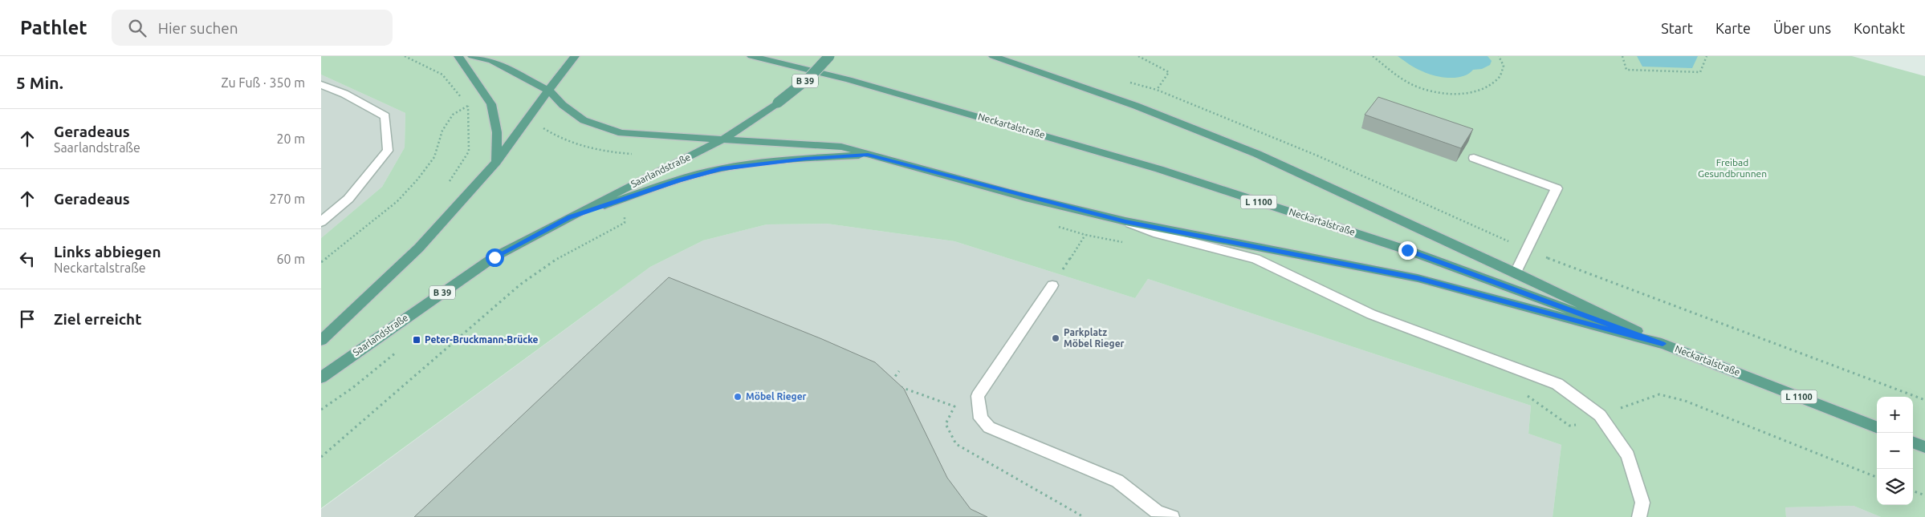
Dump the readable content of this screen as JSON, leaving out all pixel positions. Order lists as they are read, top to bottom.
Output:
{
  "streets": {
    "main road": [
      "B 39",
      "Neckartalstraße",
      "Saarlandstraße",
      "L 1100"
    ]
  },
  "parks": ["Freibad Gesundbrunnen"],
  "places": {
    "other": ["Parkplatz Möbel Rieger", "Möbel Rieger"],
    "transit": ["Peter-Bruckmann-Brücke"]
  },
  "page": {
    "header": "Pathlet",
    "search": "Hier suchen",
    "nav": [
      "Start",
      "Karte",
      "Über uns",
      "Kontakt"
    ],
    "heading": ["5 Min.", "Zu Fuß · 350 m"],
    "list": [
      ["Geradeaus", "Saarlandstraße", "20 m"],
      ["Geradeaus", "270 m"],
      ["Links abbiegen", "Neckartalstraße", "60 m"],
      "Ziel erreicht"
    ],
    "map_buttons": ["+", "−"]
  }
}
